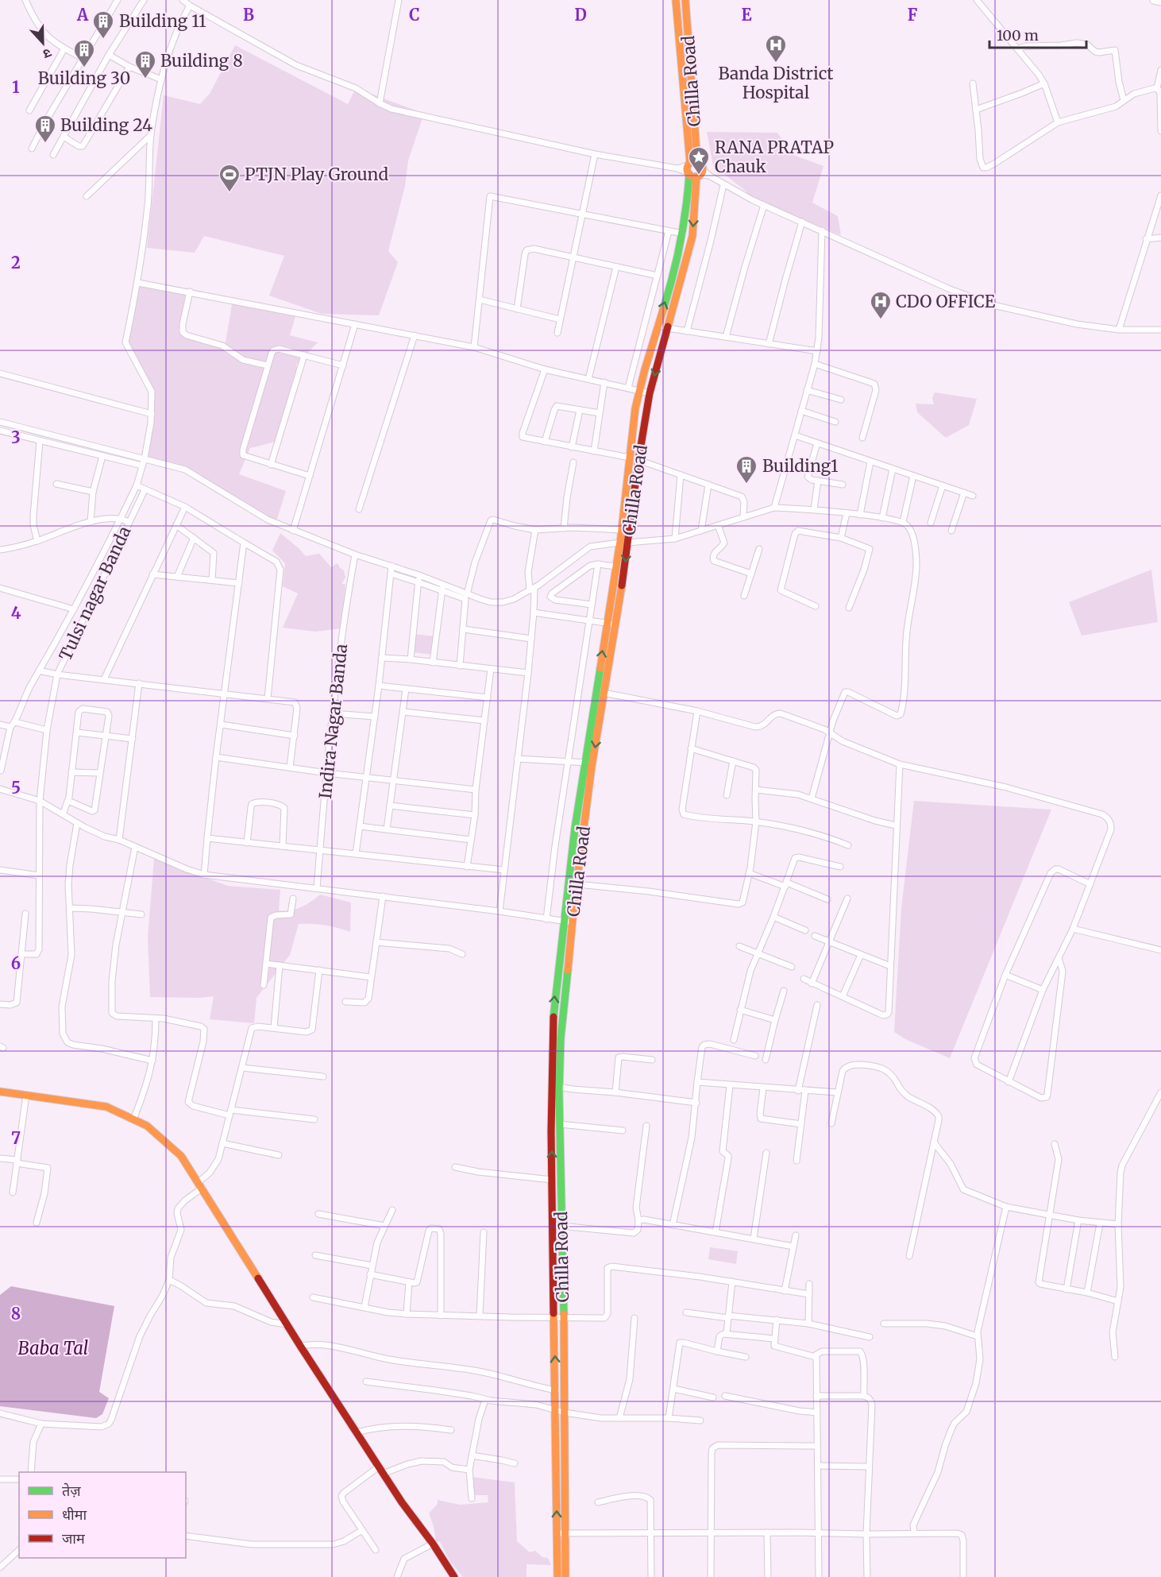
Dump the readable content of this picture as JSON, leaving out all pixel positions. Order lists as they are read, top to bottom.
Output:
{
  "streets": {
    "main road": ["Chilla Road"],
    "street": ["Tulsi nagar Banda", "Indira Nagar Banda"]
  },
  "water": ["Baba Tal"],
  "places": {
    "building": [
      "Building 11",
      "Building 30",
      "Building 8",
      "Building 24",
      "Building1"
    ],
    "hospital": ["Banda District Hospital", "CDO OFFICE"],
    "place": ["RANA PRATAP Chauk"],
    "sports": ["PTJN Play Ground"]
  },
  "legend": ["तेज़", "धीमा", "जाम"],
  "scale_bar": "100 m",
  "north": "bottom",
  "grid": {
    "columns": [
      "A",
      "B",
      "C",
      "D",
      "E",
      "F"
    ],
    "rows": [
      "1",
      "2",
      "3",
      "4",
      "5",
      "6",
      "7",
      "8"
    ]
  }
}
